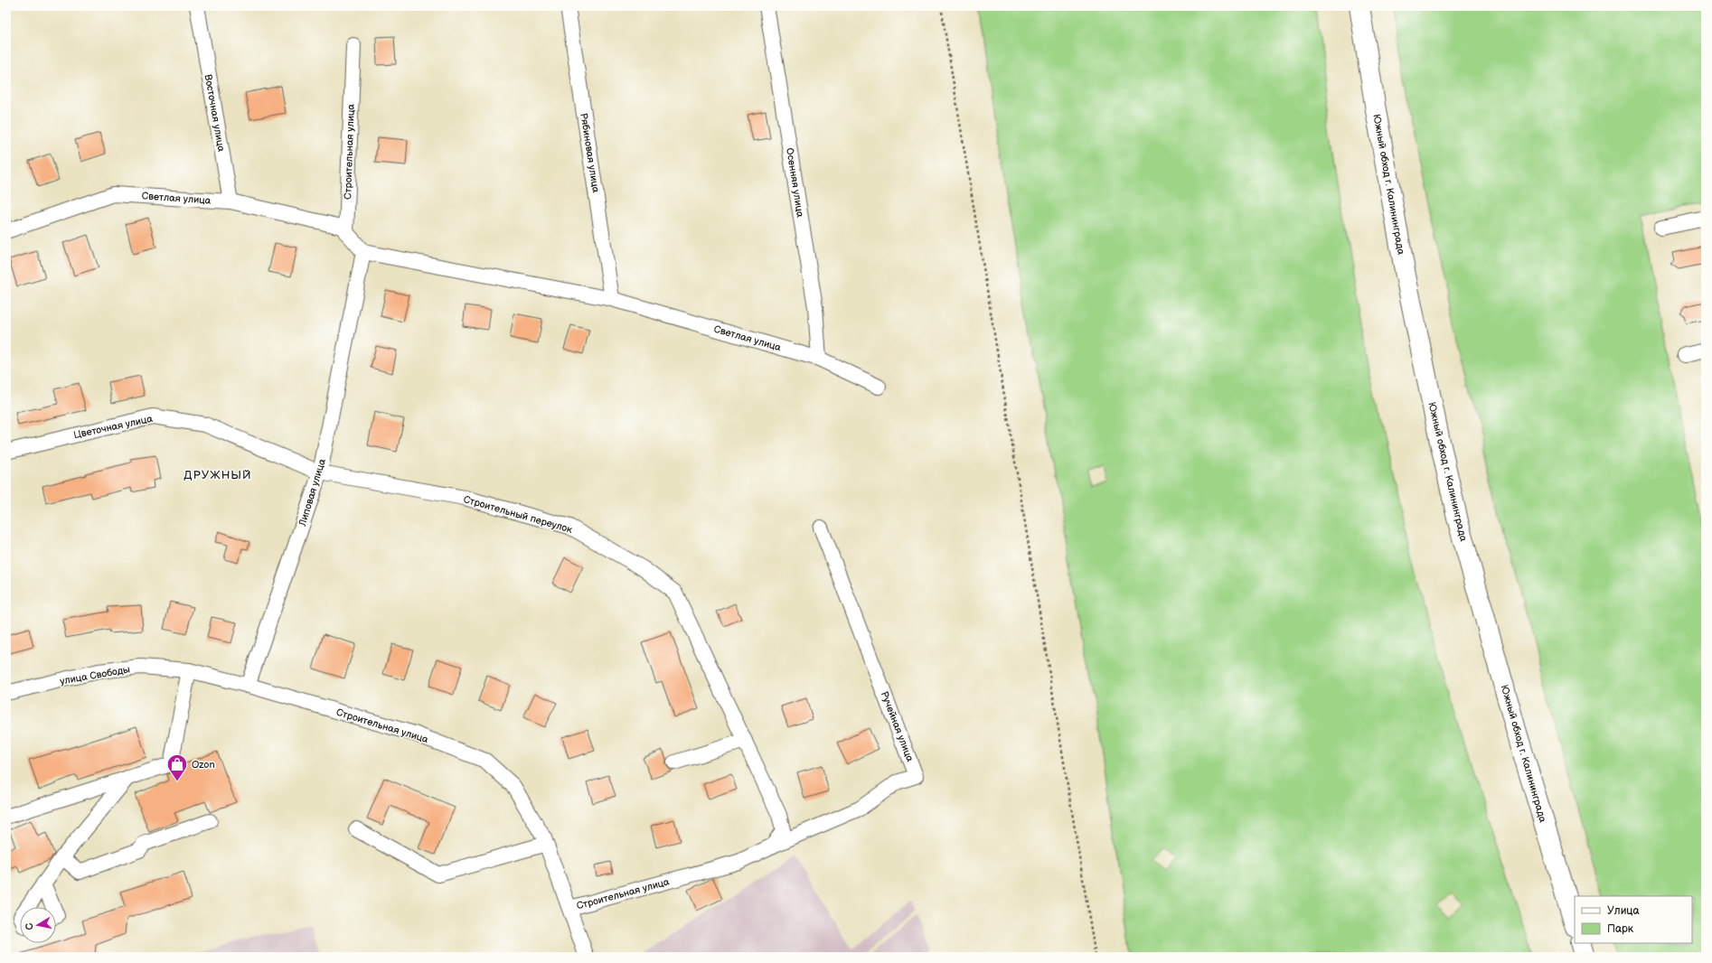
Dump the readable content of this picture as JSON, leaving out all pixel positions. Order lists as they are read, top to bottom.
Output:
{
  "streets": {
    "highway": ["Южный обход г. Калининграда"],
    "street": [
      "Восточная улица",
      "Строительная улица",
      "Рябиновая улица",
      "Осенняя улица",
      "Светлая улица",
      "Цветочная улица",
      "Липовая улица",
      "Строительный переулок",
      "улица Свободы",
      "Ручейная улица"
    ]
  },
  "crossings": [
    ["Восточная улица", "Светлая улица"],
    ["Строительная улица", "Светлая улица"],
    ["Строительная улица", "Липовая улица"],
    ["Строительная улица", "улица Свободы"],
    ["Строительная улица", "Ручейная улица"],
    ["Рябиновая улица", "Светлая улица"],
    ["Осенняя улица", "Светлая улица"],
    ["Светлая улица", "Липовая улица"],
    ["Цветочная улица", "Липовая улица"],
    ["Цветочная улица", "Строительный переулок"],
    ["Липовая улица", "Строительный переулок"],
    ["Липовая улица", "улица Свободы"]
  ],
  "districts": ["ДРУЖНЫЙ"],
  "places": {
    "shop": ["Ozon"]
  },
  "legend": ["Улица", "Парк"],
  "north": "left"
}
